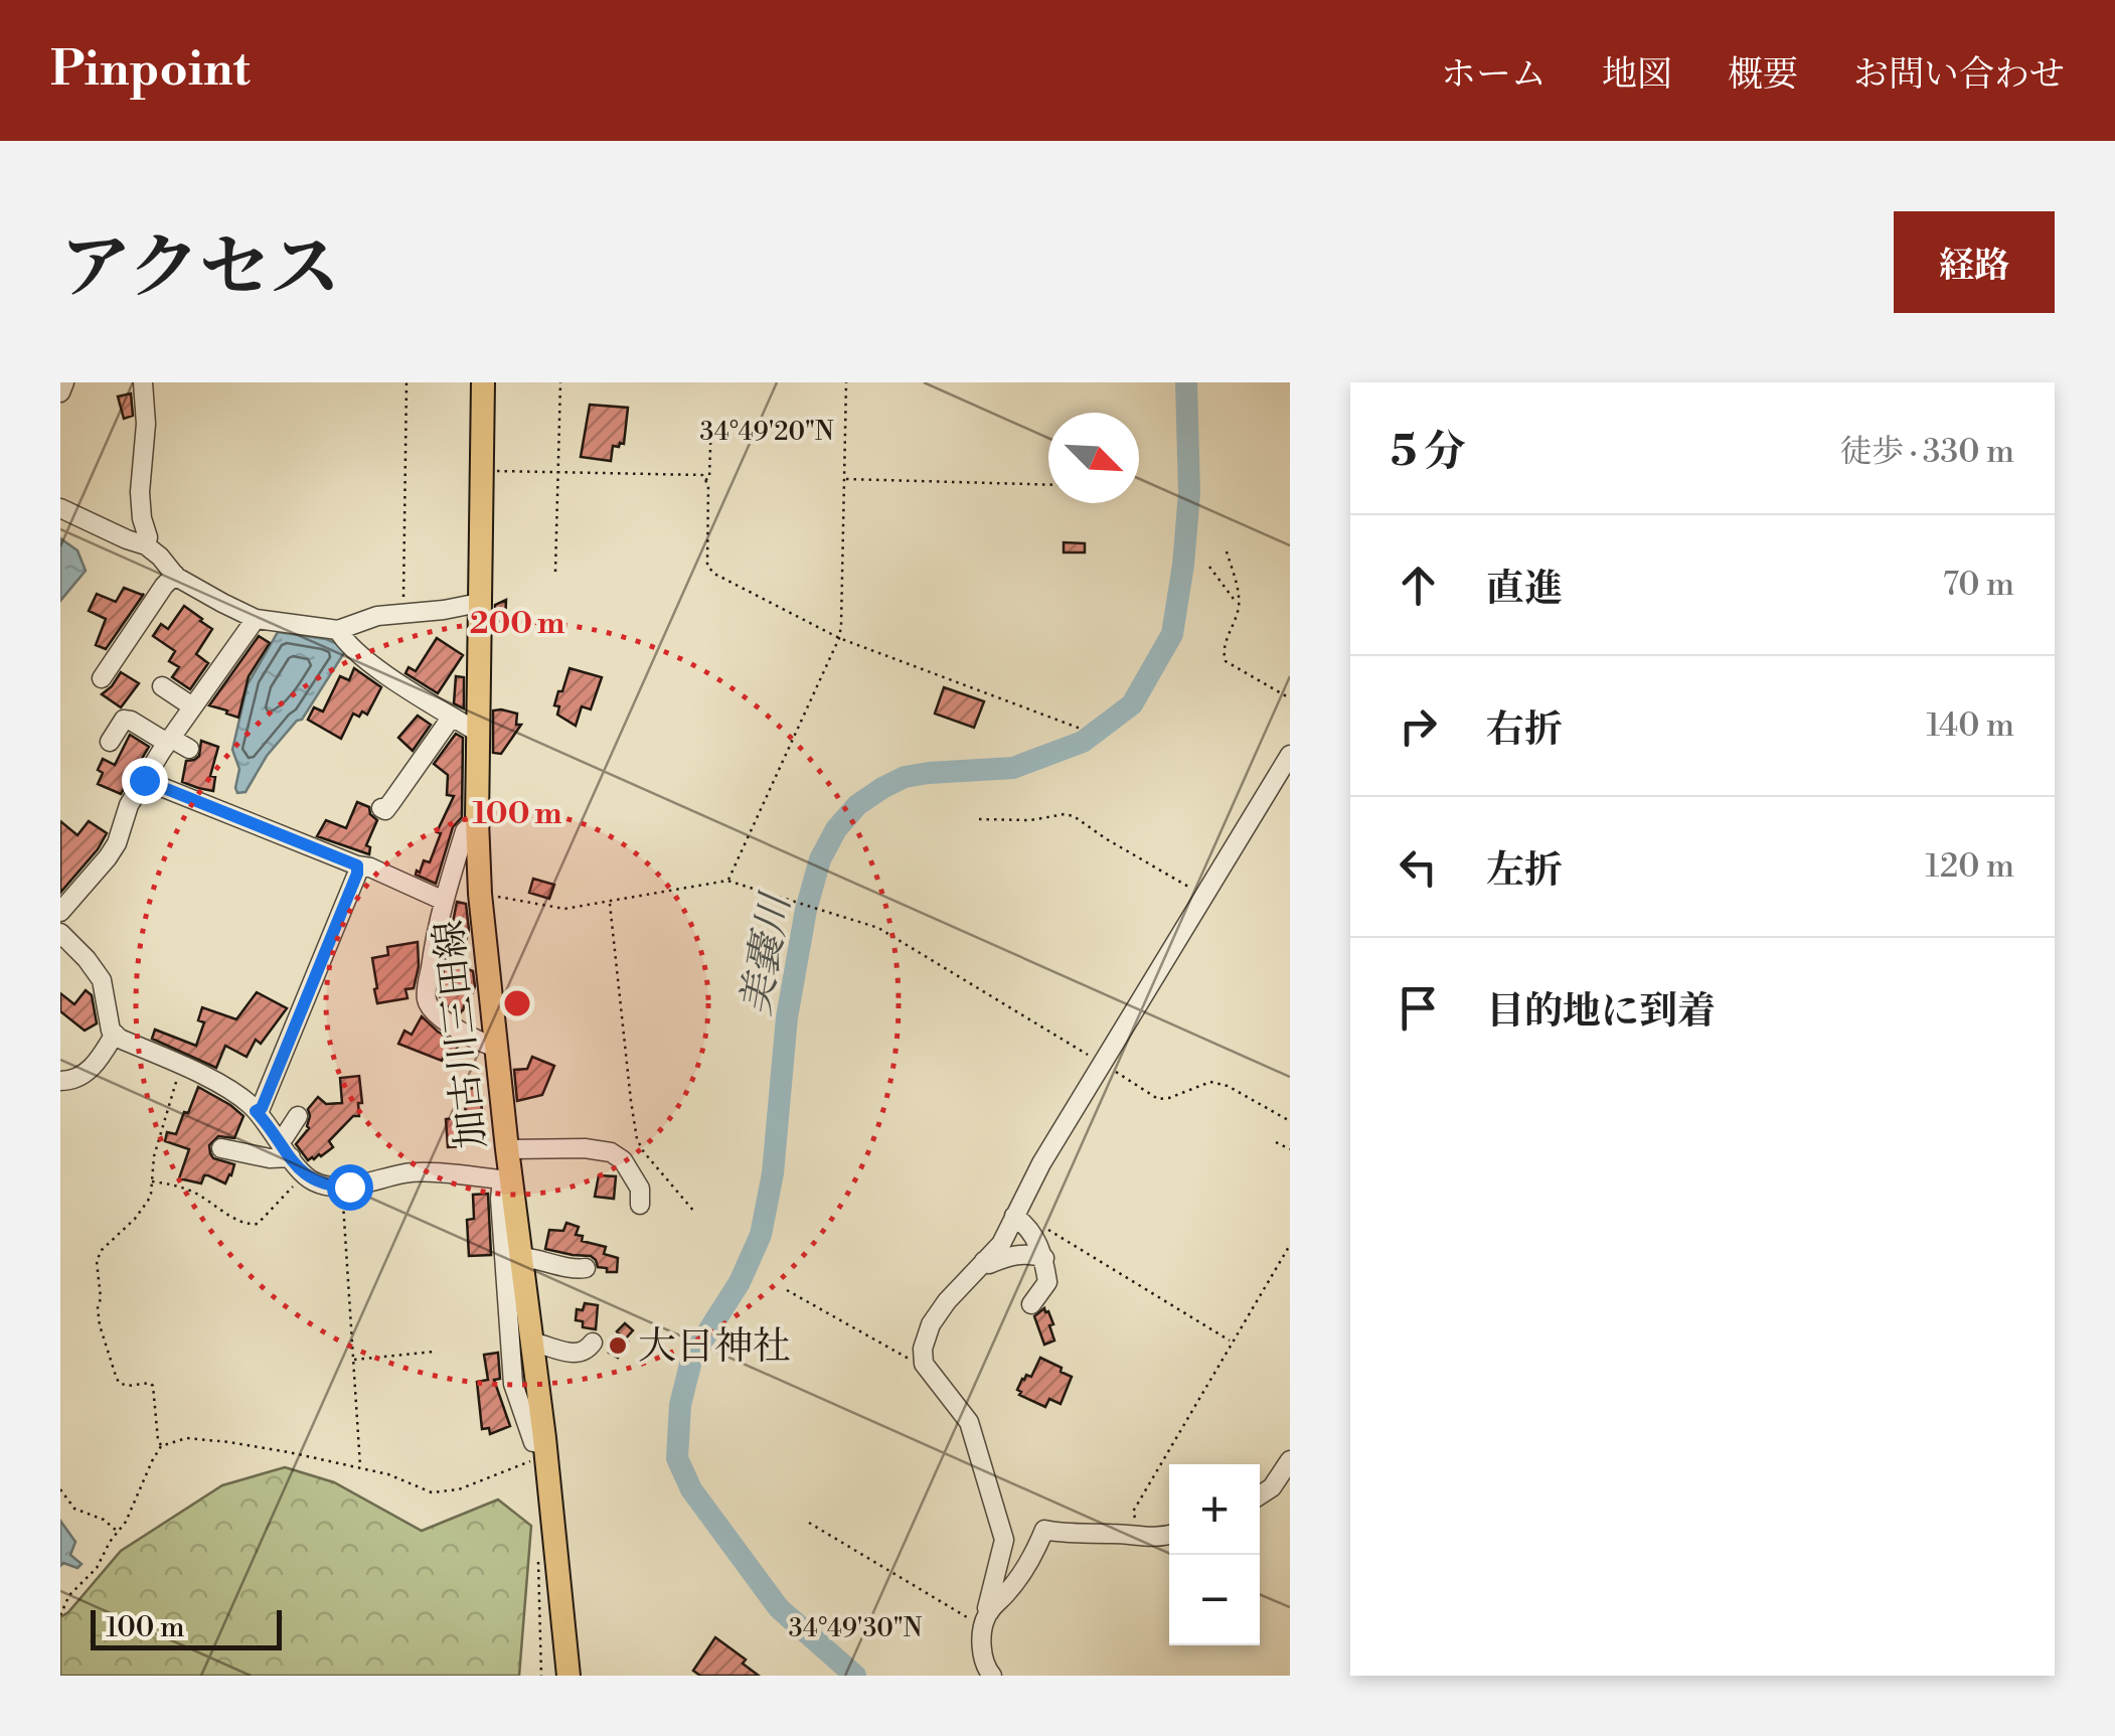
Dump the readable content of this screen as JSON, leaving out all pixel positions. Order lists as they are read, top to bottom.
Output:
{
  "streets": {
    "main road": ["加古川三田線"]
  },
  "water": ["美嚢川"],
  "places": ["大日神社"],
  "scale_bar": "100 m",
  "north": "bottom right",
  "page": {
    "header": "Pinpoint",
    "nav": [
      "ホーム",
      "地図",
      "概要",
      "お問い合わせ"
    ],
    "title": "アクセス",
    "buttons": "経路",
    "heading": ["5 分", "徒歩 · 330 m"],
    "list": [
      ["直進", "70 m"],
      ["右折", "140 m"],
      ["左折", "120 m"],
      "目的地に到着"
    ],
    "map_buttons": ["+", "−"],
    "scale": "100 m"
  },
  "coordinates": ["34°49'20\"N", "34°49'30\"N"],
  "rings": ["200 m", "100 m"]
}
